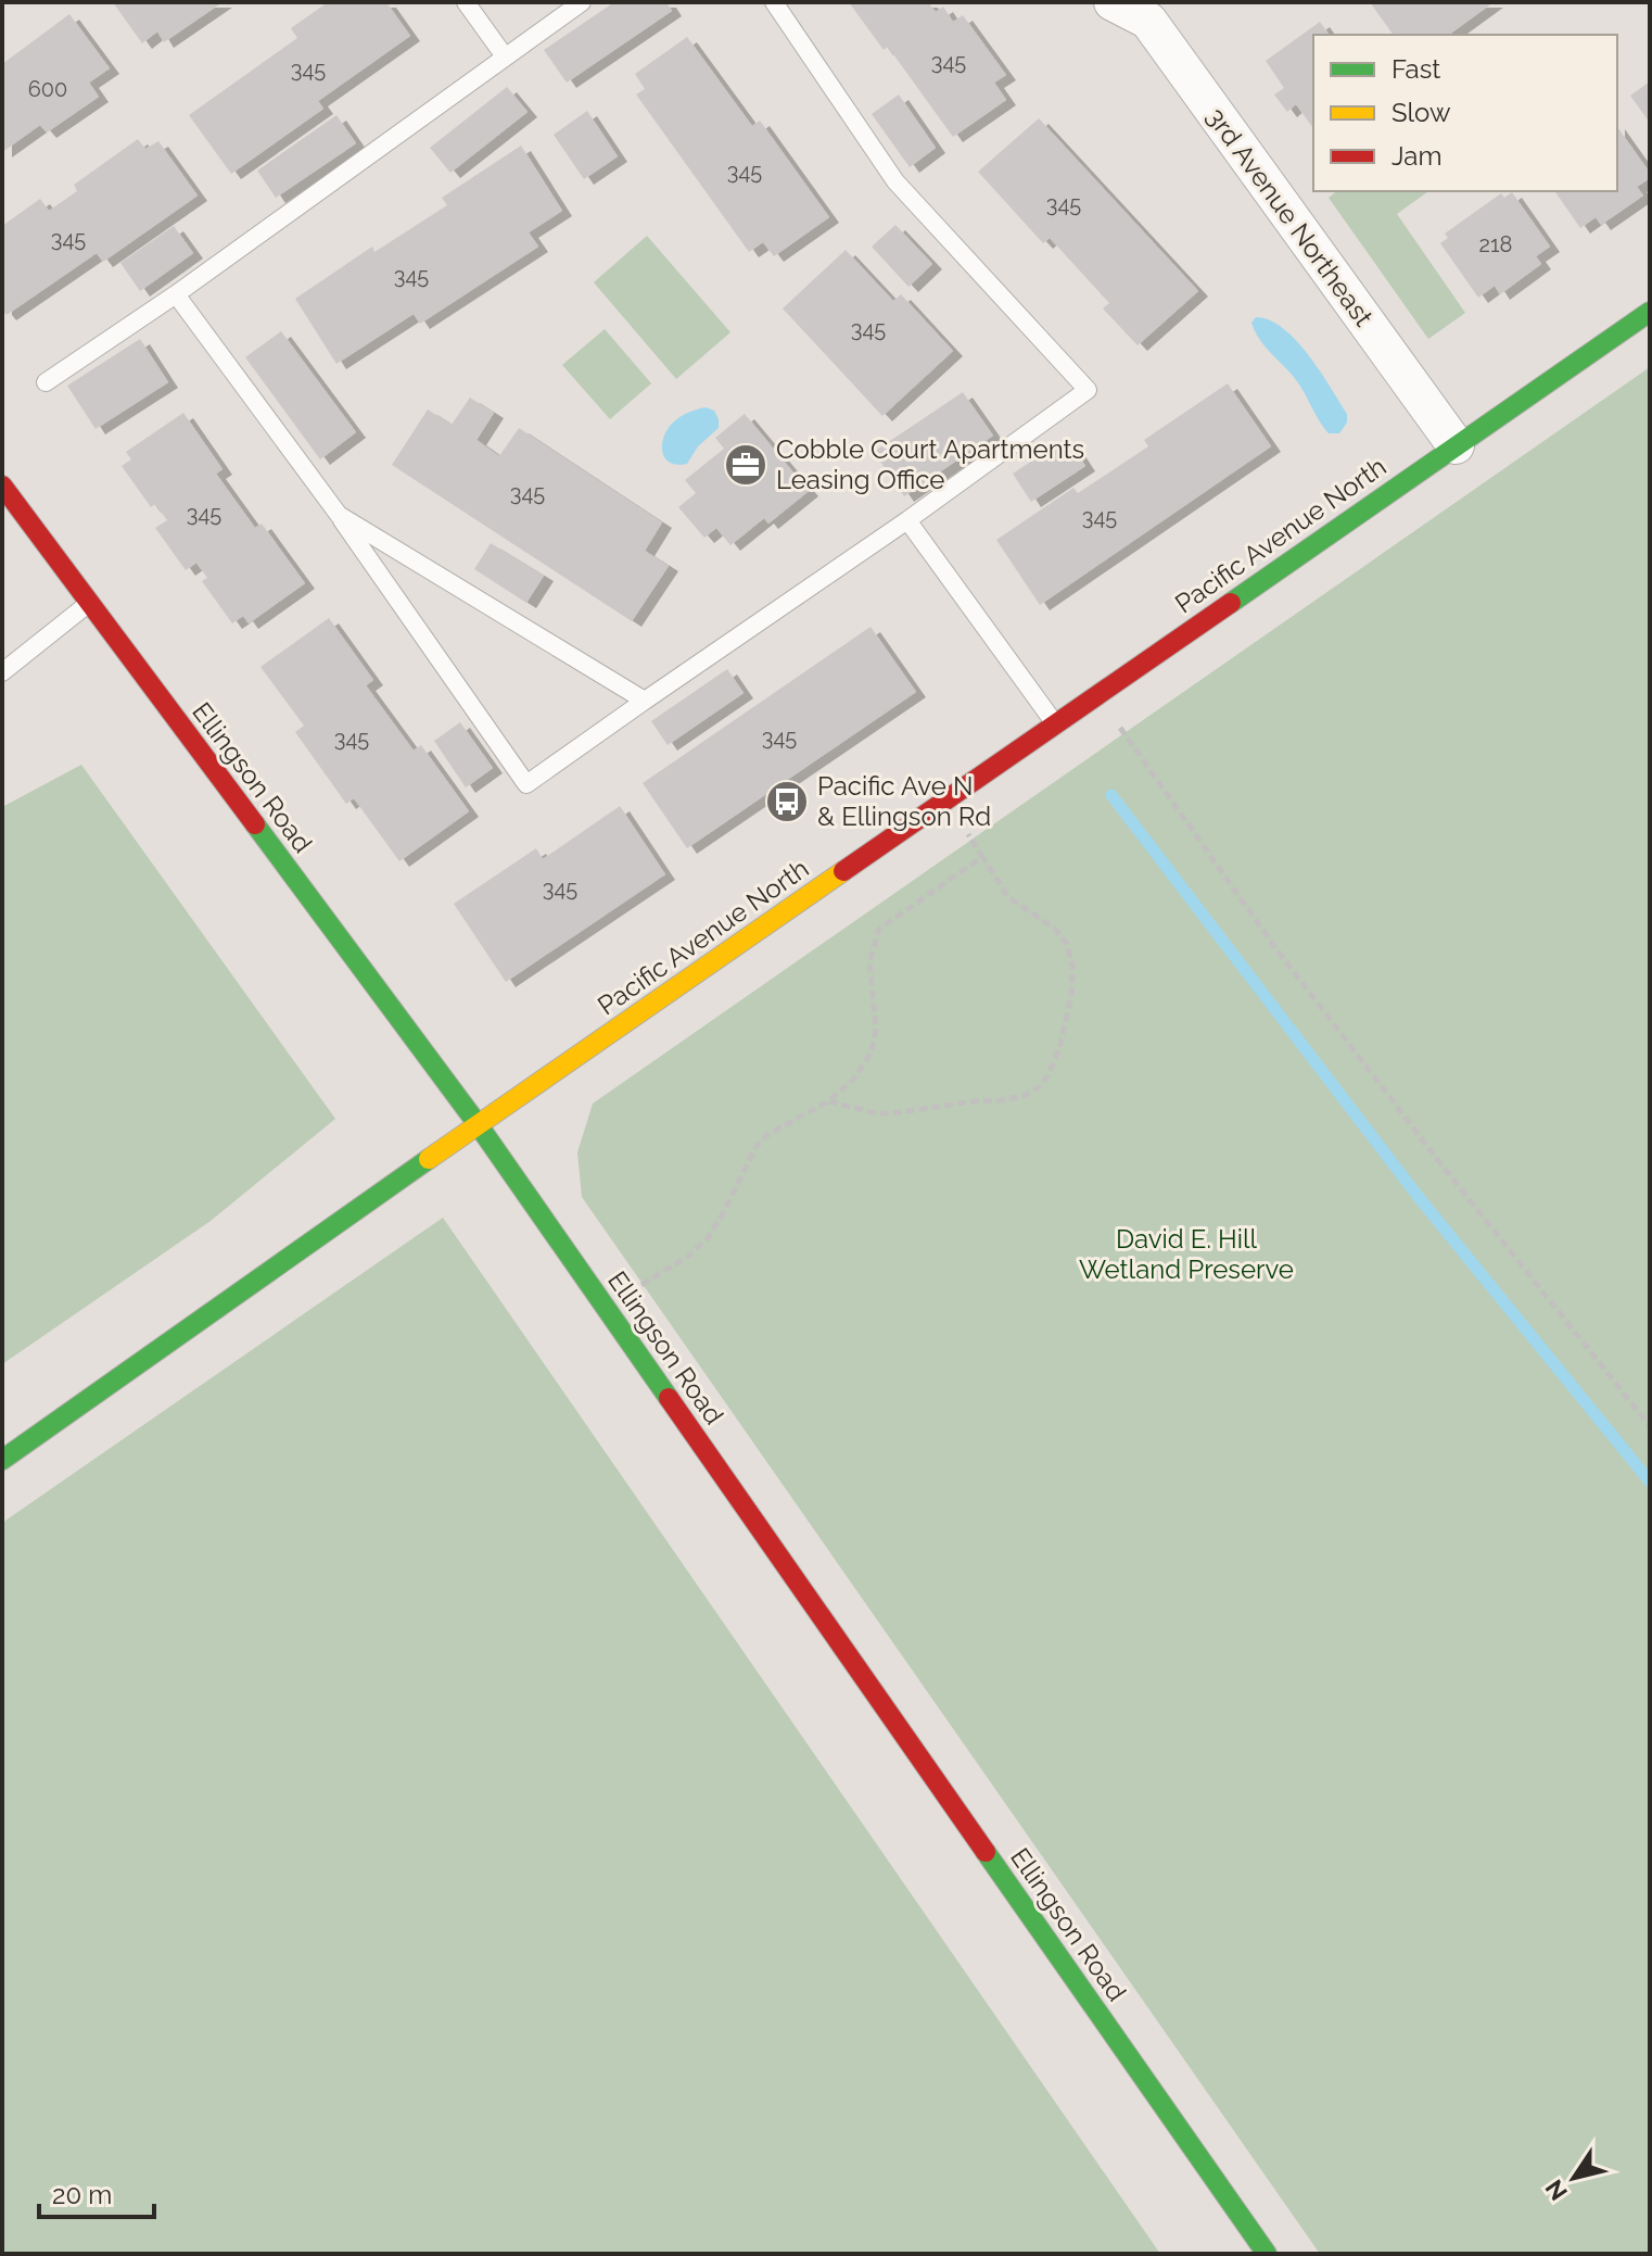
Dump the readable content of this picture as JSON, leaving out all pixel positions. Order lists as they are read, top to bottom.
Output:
{
  "streets": {
    "main road": ["Pacific Avenue North", "Ellingson Road"],
    "street": ["3rd Avenue Northeast"]
  },
  "crossings": [
    ["3rd Avenue Northeast", "Pacific Avenue North"],
    ["Pacific Avenue North", "Ellingson Road"]
  ],
  "parks": ["David E. Hill Wetland Preserve"],
  "places": {
    "office": ["Cobble Court Apartments Leasing Office"],
    "bus stop": ["Pacific Ave N & Ellingson Rd"]
  },
  "house_numbers": [
    "345",
    "345",
    "600",
    "345",
    "345",
    "345",
    "218",
    "345",
    "345",
    "345",
    "345",
    "345",
    "345",
    "345",
    "345"
  ],
  "legend": ["Fast", "Slow", "Jam"],
  "scale_bar": "20 m",
  "north": "bottom left"
}
